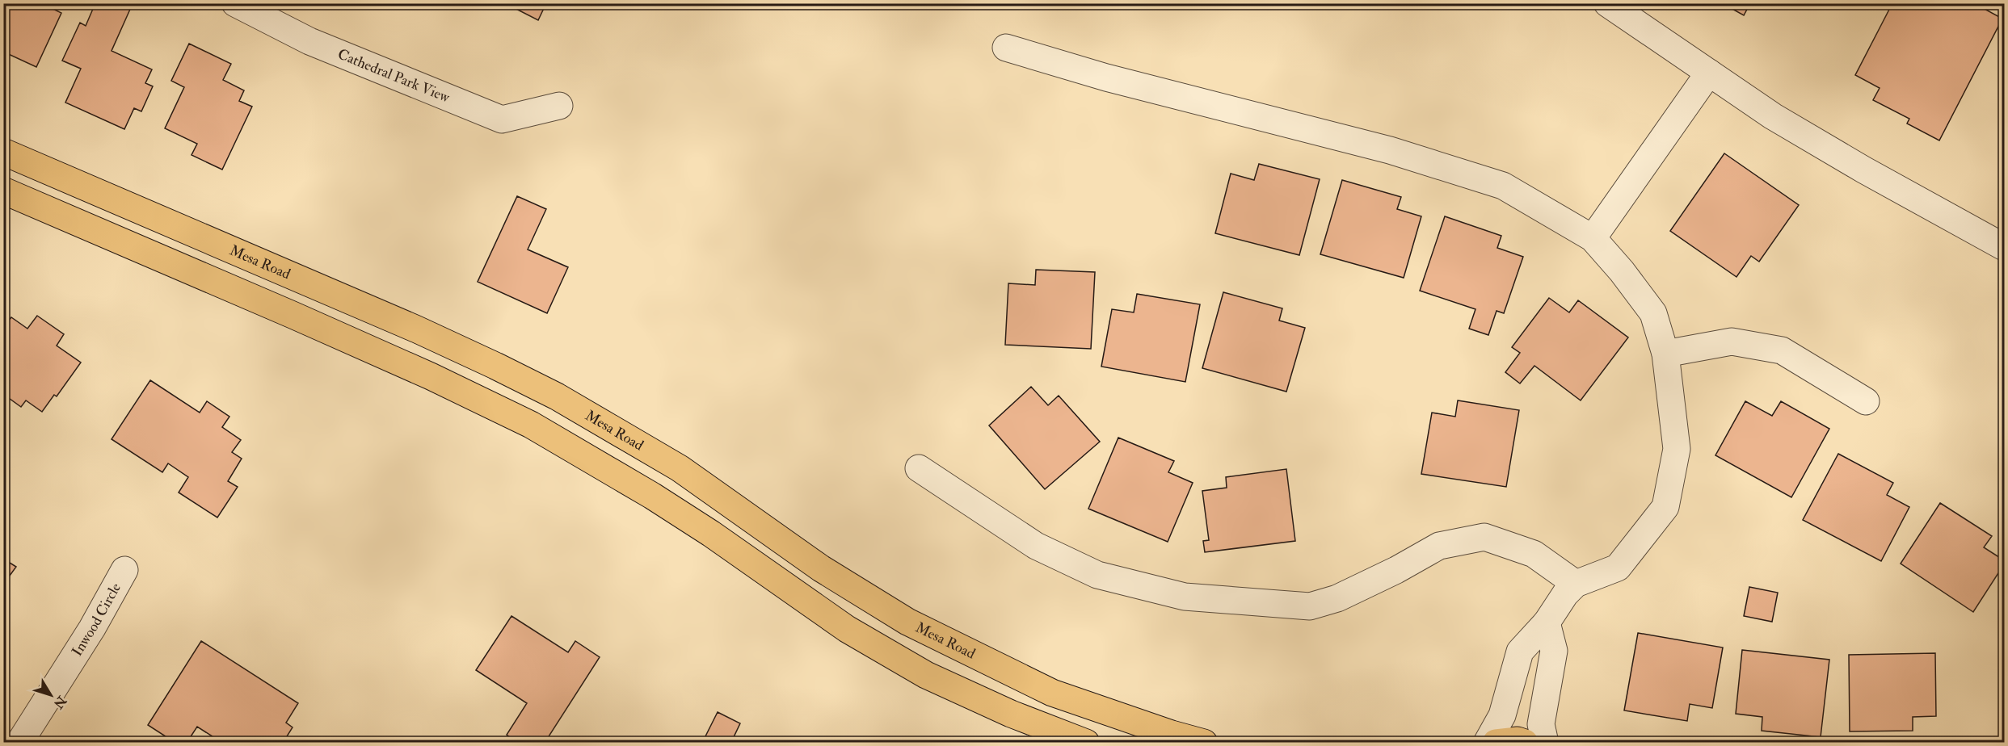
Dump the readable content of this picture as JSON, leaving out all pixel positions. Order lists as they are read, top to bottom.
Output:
{
  "streets": {
    "main road": ["Mesa Road"],
    "street": ["Cathedral Park View", "Inwood Circle"]
  },
  "north": "bottom right"
}
